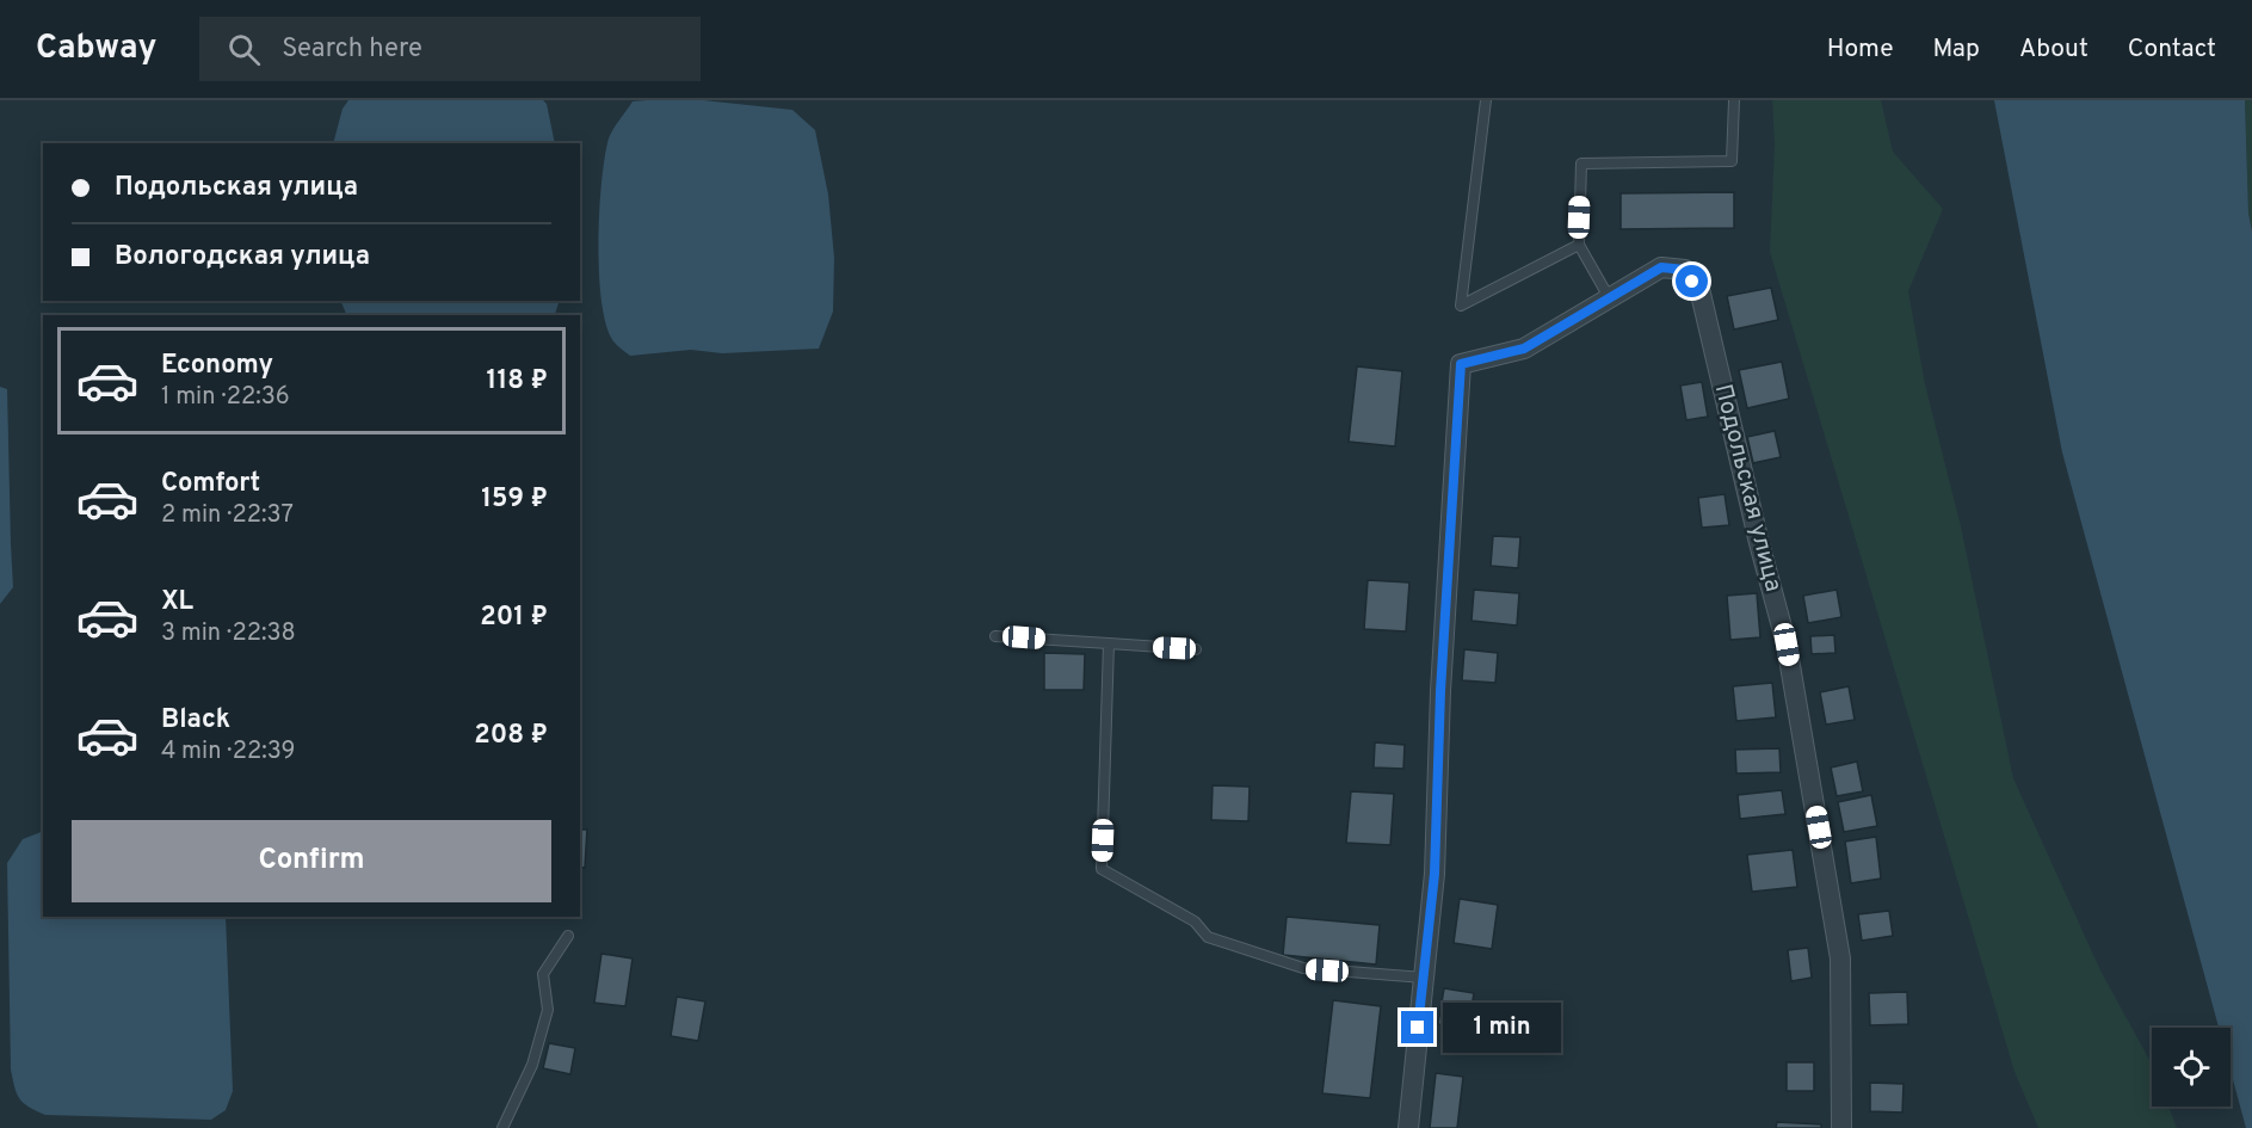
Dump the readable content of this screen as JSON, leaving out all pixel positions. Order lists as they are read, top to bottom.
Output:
{
  "streets": {
    "street": ["Подольская улица"]
  },
  "page": {
    "header": "Cabway",
    "search": "Search here",
    "nav": [
      "Home",
      "Map",
      "About",
      "Contact"
    ],
    "banner": ["Подольская улица", "Вологодская улица"],
    "list": [
      {
        "name": "Economy",
        "note": "1 min · 22:36",
        "value": "118 ₽"
      },
      {
        "name": "Comfort",
        "note": "2 min · 22:37",
        "value": "159 ₽"
      },
      {
        "name": "XL",
        "note": "3 min · 22:38",
        "value": "201 ₽"
      },
      {
        "name": "Black",
        "note": "4 min · 22:39",
        "value": "208 ₽"
      }
    ],
    "buttons": "Confirm",
    "bubble": "1 min"
  }
}
